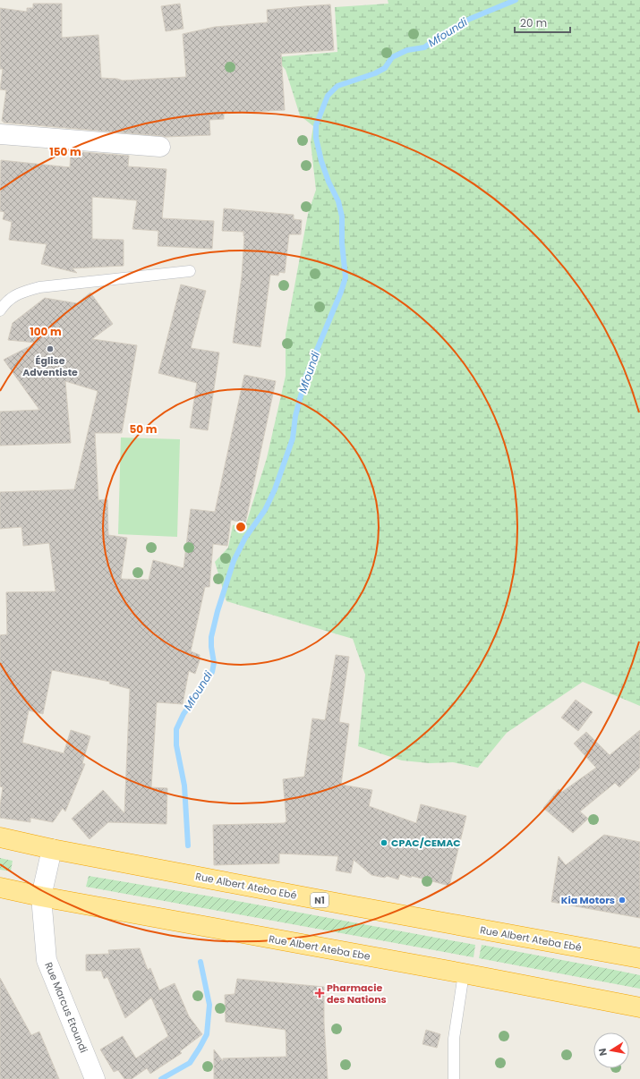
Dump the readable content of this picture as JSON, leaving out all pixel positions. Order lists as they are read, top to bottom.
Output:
{
  "streets": {
    "highway": ["Rue Albert Ateba Ebé", "N1", "Rue Albert Ateba Ebe"],
    "street": ["Rue Marcus Etoundi"]
  },
  "crossings": [
    ["Rue Albert Ateba Ebé", "Rue Marcus Etoundi"],
    ["Rue Albert Ateba Ebe", "Rue Marcus Etoundi"]
  ],
  "water": ["Mfoundi"],
  "places": {
    "other": ["Église Adventiste", "CPAC/CEMAC", "Kia Motors"],
    "health": ["Pharmacie des Nations"]
  },
  "scale_bar": "20 m",
  "north": "left",
  "rings": ["150 m", "100 m", "50 m"]
}
